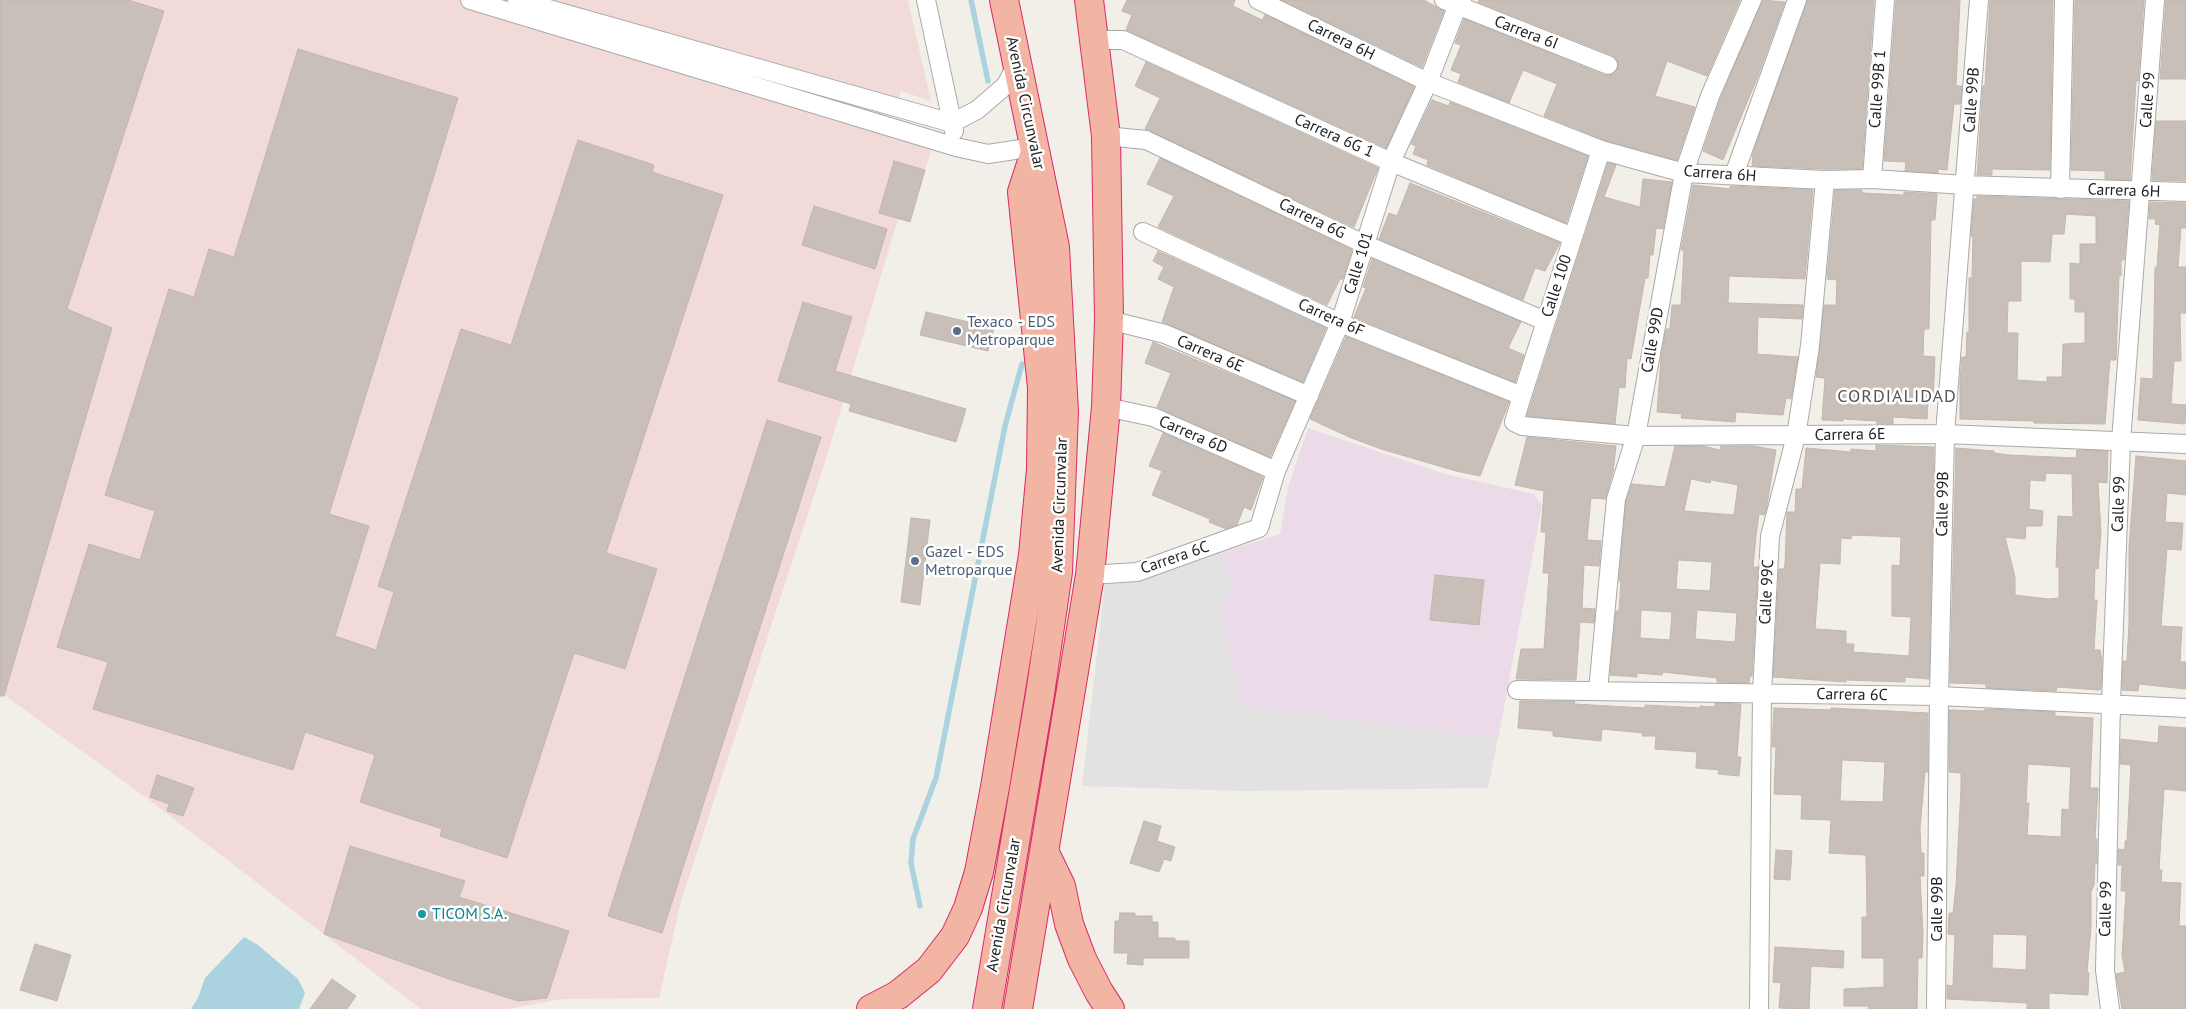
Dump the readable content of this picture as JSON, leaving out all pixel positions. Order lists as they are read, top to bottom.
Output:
{
  "streets": {
    "highway": ["Avenida Circunvalar"],
    "street": [
      "Carrera 6I",
      "Carrera 6H",
      "Calle 99B 1",
      "Calle 99B",
      "Calle 99",
      "Carrera 6G 1",
      "Carrera 6G",
      "Calle 101",
      "Calle 100",
      "Carrera 6F",
      "Calle 99D",
      "Carrera 6E",
      "Carrera 6D",
      "Carrera 6C",
      "Calle 99C"
    ]
  },
  "crossings": [
    ["Carrera 6I", "Calle 101"],
    ["Carrera 6H", "Calle 99B 1"],
    ["Carrera 6H", "Calle 99B"],
    ["Carrera 6H", "Calle 99"],
    ["Carrera 6H", "Calle 101"],
    ["Carrera 6H", "Calle 100"],
    ["Carrera 6H", "Calle 99D"],
    ["Carrera 6H", "Calle 99C"],
    ["Calle 99B", "Carrera 6E"],
    ["Calle 99B", "Carrera 6C"],
    ["Calle 99", "Carrera 6E"],
    ["Calle 99", "Carrera 6C"],
    ["Avenida Circunvalar", "Carrera 6G 1"],
    ["Avenida Circunvalar", "Carrera 6G"],
    ["Avenida Circunvalar", "Carrera 6E"],
    ["Avenida Circunvalar", "Carrera 6D"],
    ["Avenida Circunvalar", "Carrera 6C"],
    ["Carrera 6G 1", "Calle 101"],
    ["Carrera 6G 1", "Calle 100"],
    ["Carrera 6G", "Calle 101"],
    ["Carrera 6G", "Calle 100"],
    ["Calle 101", "Carrera 6F"],
    ["Calle 101", "Carrera 6E"],
    ["Calle 101", "Carrera 6D"],
    ["Calle 101", "Carrera 6C"],
    ["Calle 100", "Carrera 6F"],
    ["Calle 100", "Carrera 6E"],
    ["Calle 99D", "Carrera 6E"],
    ["Calle 99D", "Carrera 6C"],
    ["Carrera 6E", "Calle 99C"],
    ["Carrera 6C", "Calle 99C"]
  ],
  "districts": ["CORDIALIDAD"],
  "places": ["Texaco - EDS Metroparque", "Gazel - EDS Metroparque", "TICOM S.A."]
}
